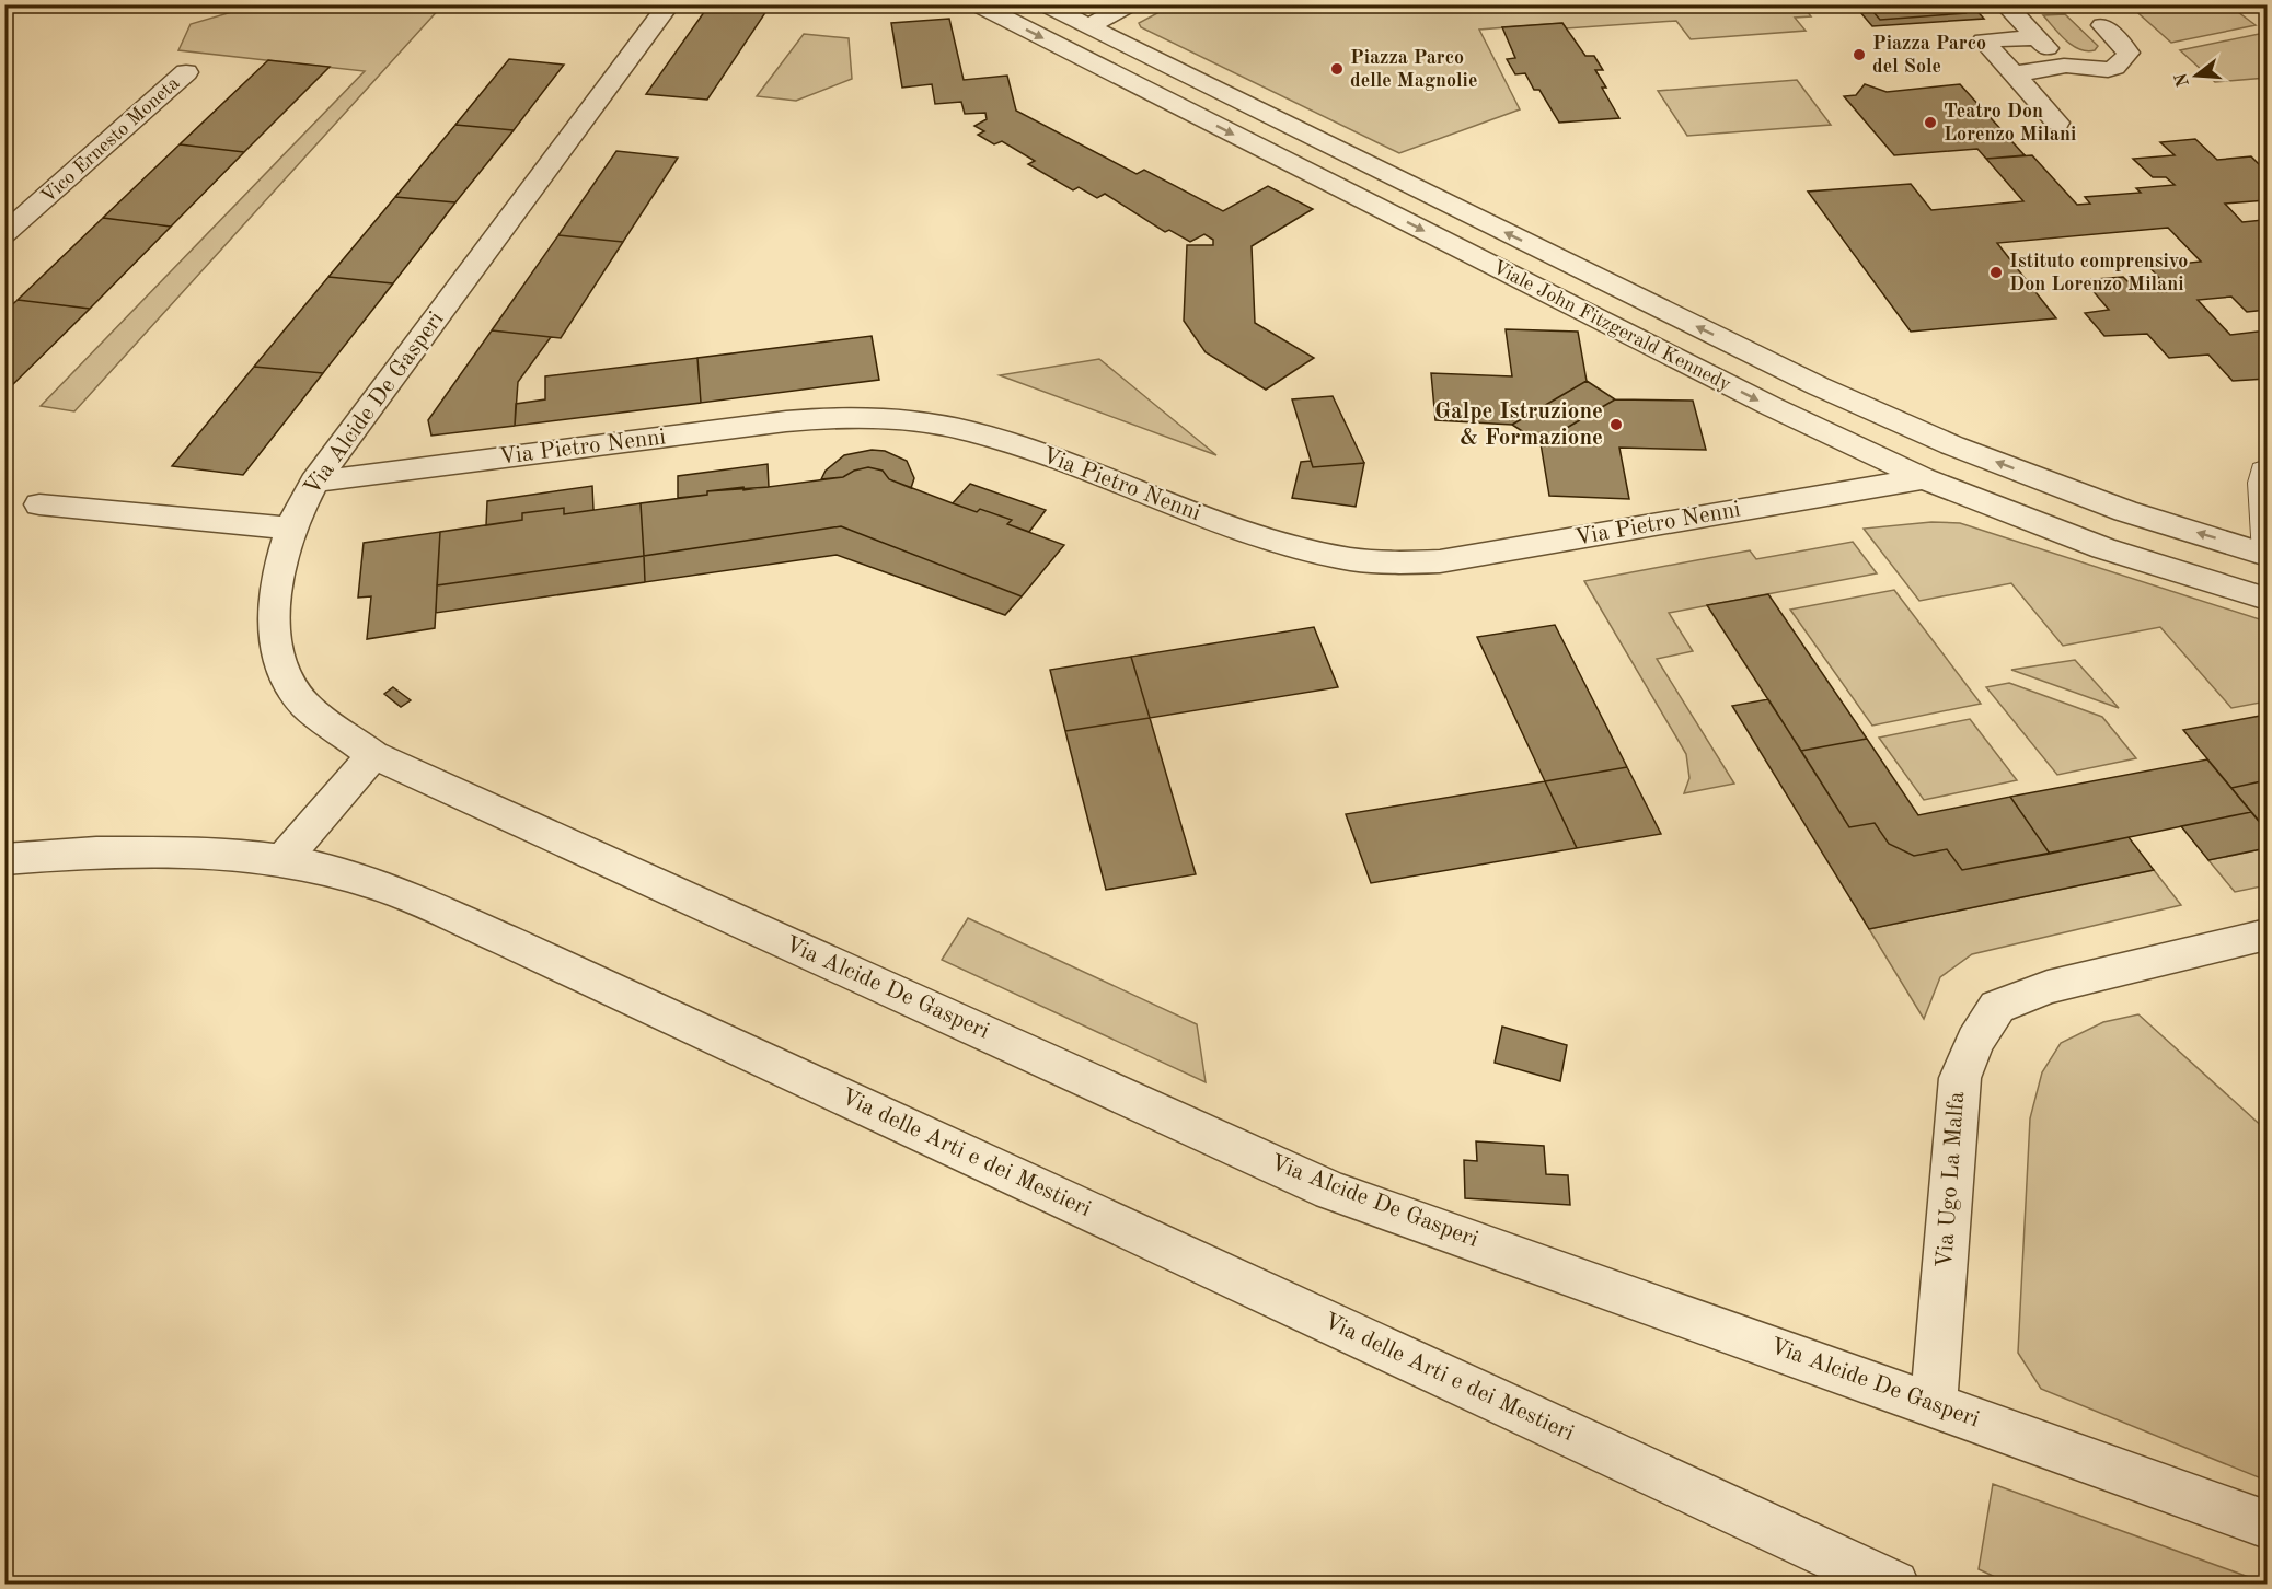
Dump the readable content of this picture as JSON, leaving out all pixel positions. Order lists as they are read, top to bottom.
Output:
{
  "streets": {
    "street": [
      "Vico Ernesto Moneta",
      "Viale John Fitzgerald Kennedy",
      "Via Alcide De Gasperi",
      "Via Pietro Nenni",
      "Via delle Arti e dei Mestieri",
      "Via Ugo La Malfa"
    ]
  },
  "crossings": [
    ["Viale John Fitzgerald Kennedy", "Via Pietro Nenni"],
    ["Via Alcide De Gasperi", "Via Pietro Nenni"],
    ["Via Alcide De Gasperi", "Via Ugo La Malfa"]
  ],
  "places": [
    "Piazza Parco del Sole",
    "Piazza Parco delle Magnolie",
    "Teatro Don Lorenzo Milani",
    "Istituto comprensivo Don Lorenzo Milani",
    "Galpe Istruzione & Formazione"
  ],
  "north": "left"
}
